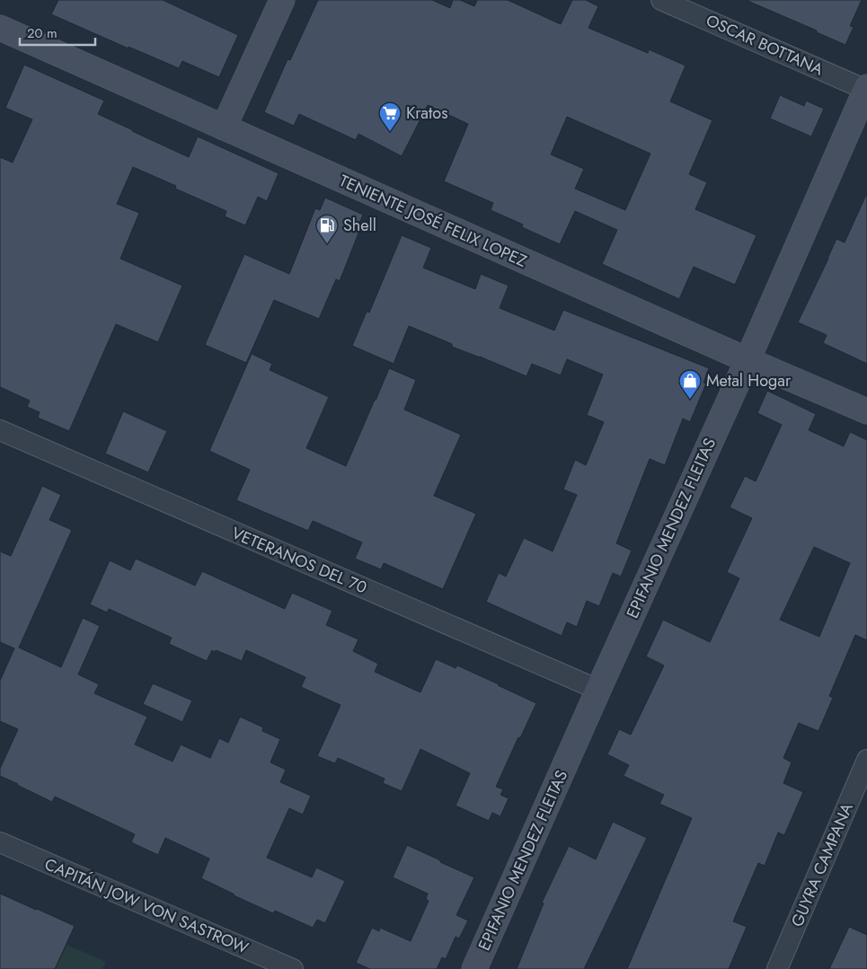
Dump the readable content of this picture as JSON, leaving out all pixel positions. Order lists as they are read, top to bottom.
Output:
{
  "streets": {
    "street": [
      "OSCAR BOTTANA",
      "TENIENTE JOSÉ FELIX LOPEZ",
      "EPIFANIO MENDEZ FLEITAS",
      "VETERANOS DEL 70",
      "GUYRA CAMPANA",
      "CAPITÁN JOW VON SASTROW"
    ]
  },
  "crossings": [
    ["OSCAR BOTTANA", "EPIFANIO MENDEZ FLEITAS"],
    ["TENIENTE JOSÉ FELIX LOPEZ", "EPIFANIO MENDEZ FLEITAS"],
    ["EPIFANIO MENDEZ FLEITAS", "VETERANOS DEL 70"]
  ],
  "places": {
    "supermarket": ["Kratos"],
    "fuel station": ["Shell"],
    "shop": ["Metal Hogar"]
  },
  "scale_bar": "20 m"
}
